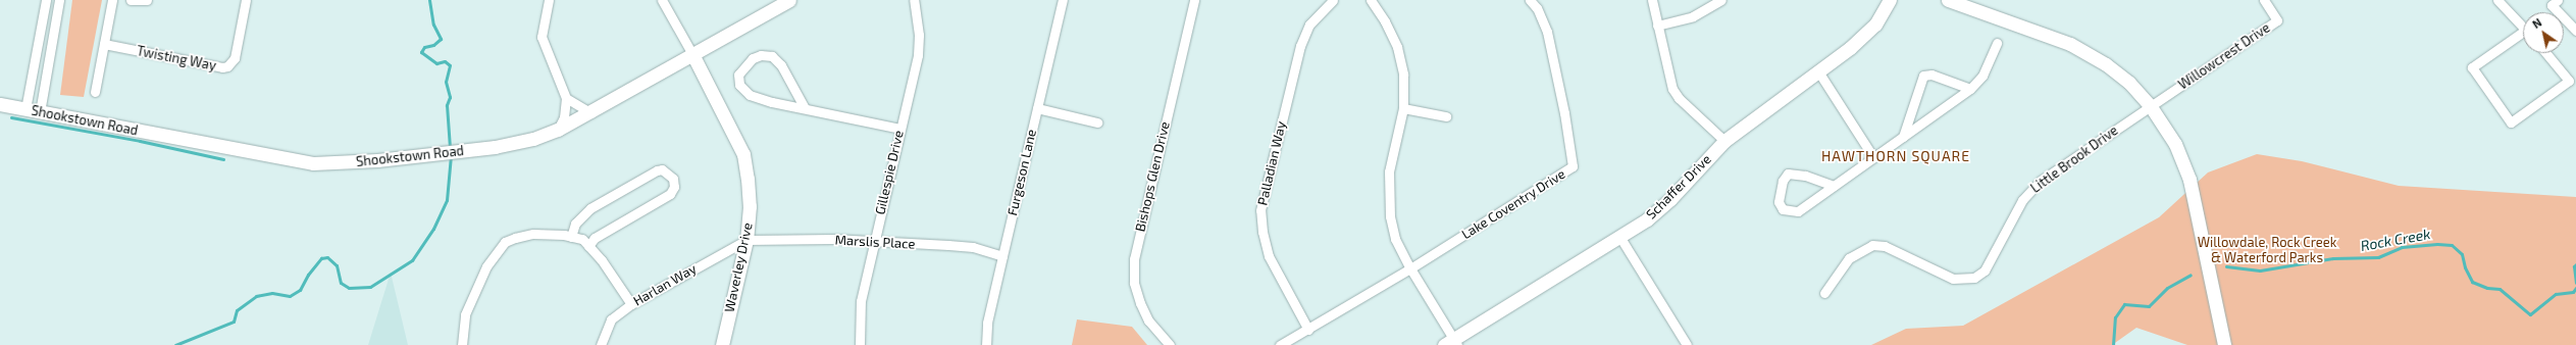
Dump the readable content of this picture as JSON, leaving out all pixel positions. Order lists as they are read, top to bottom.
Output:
{
  "streets": {
    "street": [
      "Willowcrest Drive",
      "Twisting Way",
      "Shookstown Road",
      "Little Brook Drive",
      "Palladian Way",
      "Gillespie Drive",
      "Furgeson Lane",
      "Bishops Glen Drive",
      "Schaffer Drive",
      "Lake Coventry Drive",
      "Marslis Place",
      "Waverley Drive",
      "Harlan Way"
    ]
  },
  "crossings": [
    ["Willowcrest Drive", "Little Brook Drive"],
    ["Shookstown Road", "Waverley Drive"],
    ["Gillespie Drive", "Marslis Place"],
    ["Furgeson Lane", "Marslis Place"],
    ["Marslis Place", "Waverley Drive"],
    ["Marslis Place", "Harlan Way"],
    ["Waverley Drive", "Harlan Way"]
  ],
  "districts": ["HAWTHORN SQUARE"],
  "water": ["Rock Creek"],
  "parks": ["Willowdale, Rock Creek & Waterford Parks"],
  "north": "top left"
}
